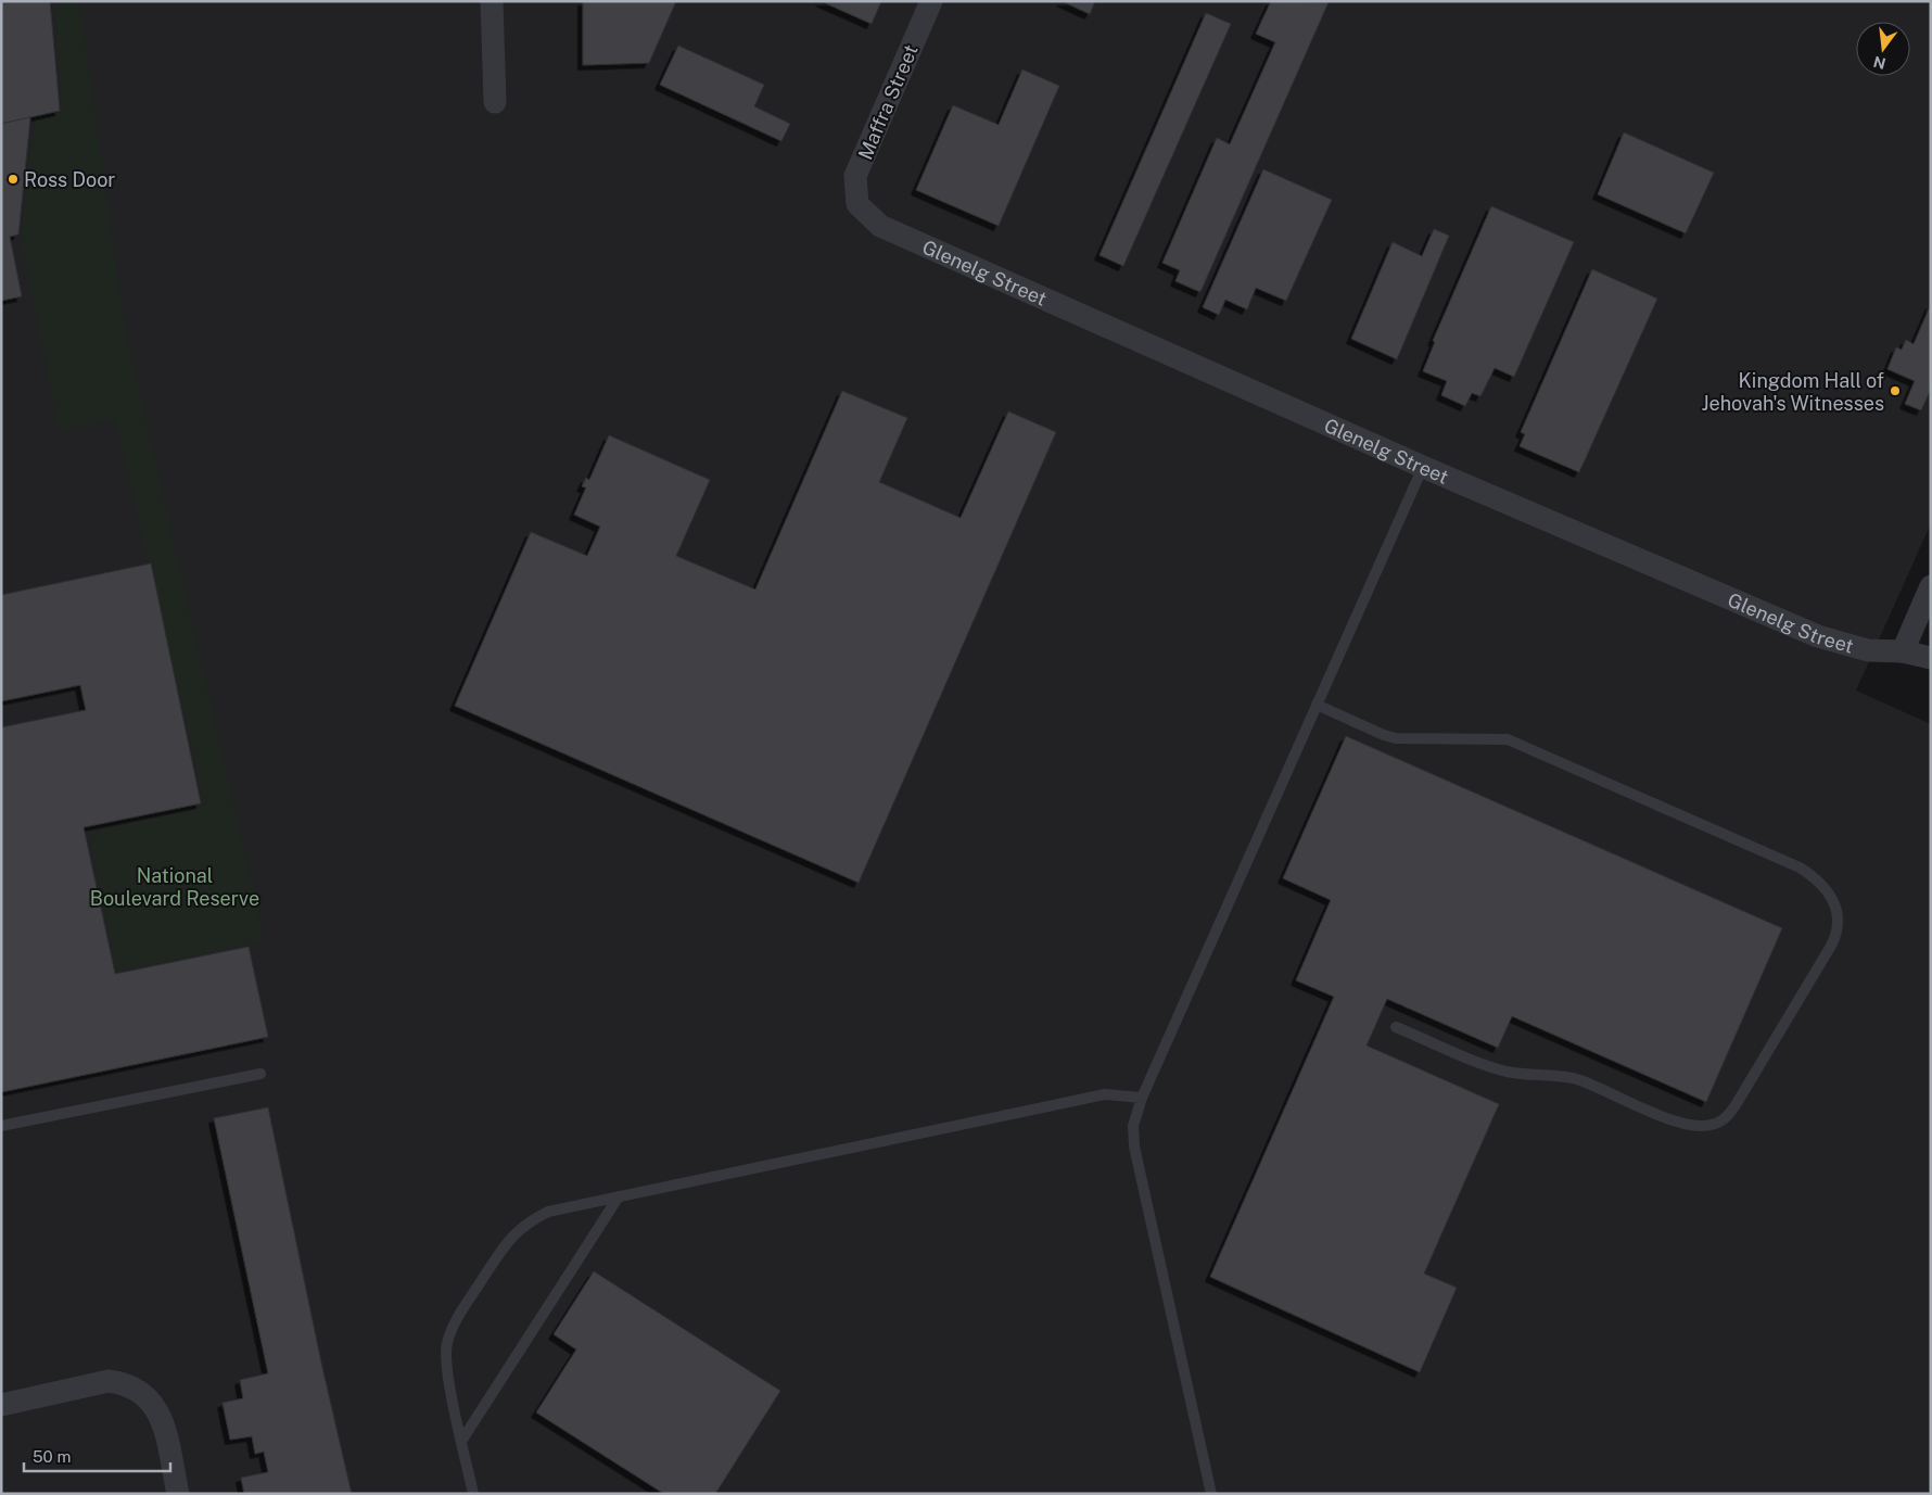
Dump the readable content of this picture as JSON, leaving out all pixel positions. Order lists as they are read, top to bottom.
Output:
{
  "streets": {
    "street": ["Maffra Street", "Glenelg Street"]
  },
  "crossings": [
    ["Maffra Street", "Glenelg Street"]
  ],
  "parks": ["National Boulevard Reserve"],
  "places": ["Ross Door", "Kingdom Hall of Jehovah's Witnesses"],
  "scale_bar": "50 m",
  "north": "bottom"
}
